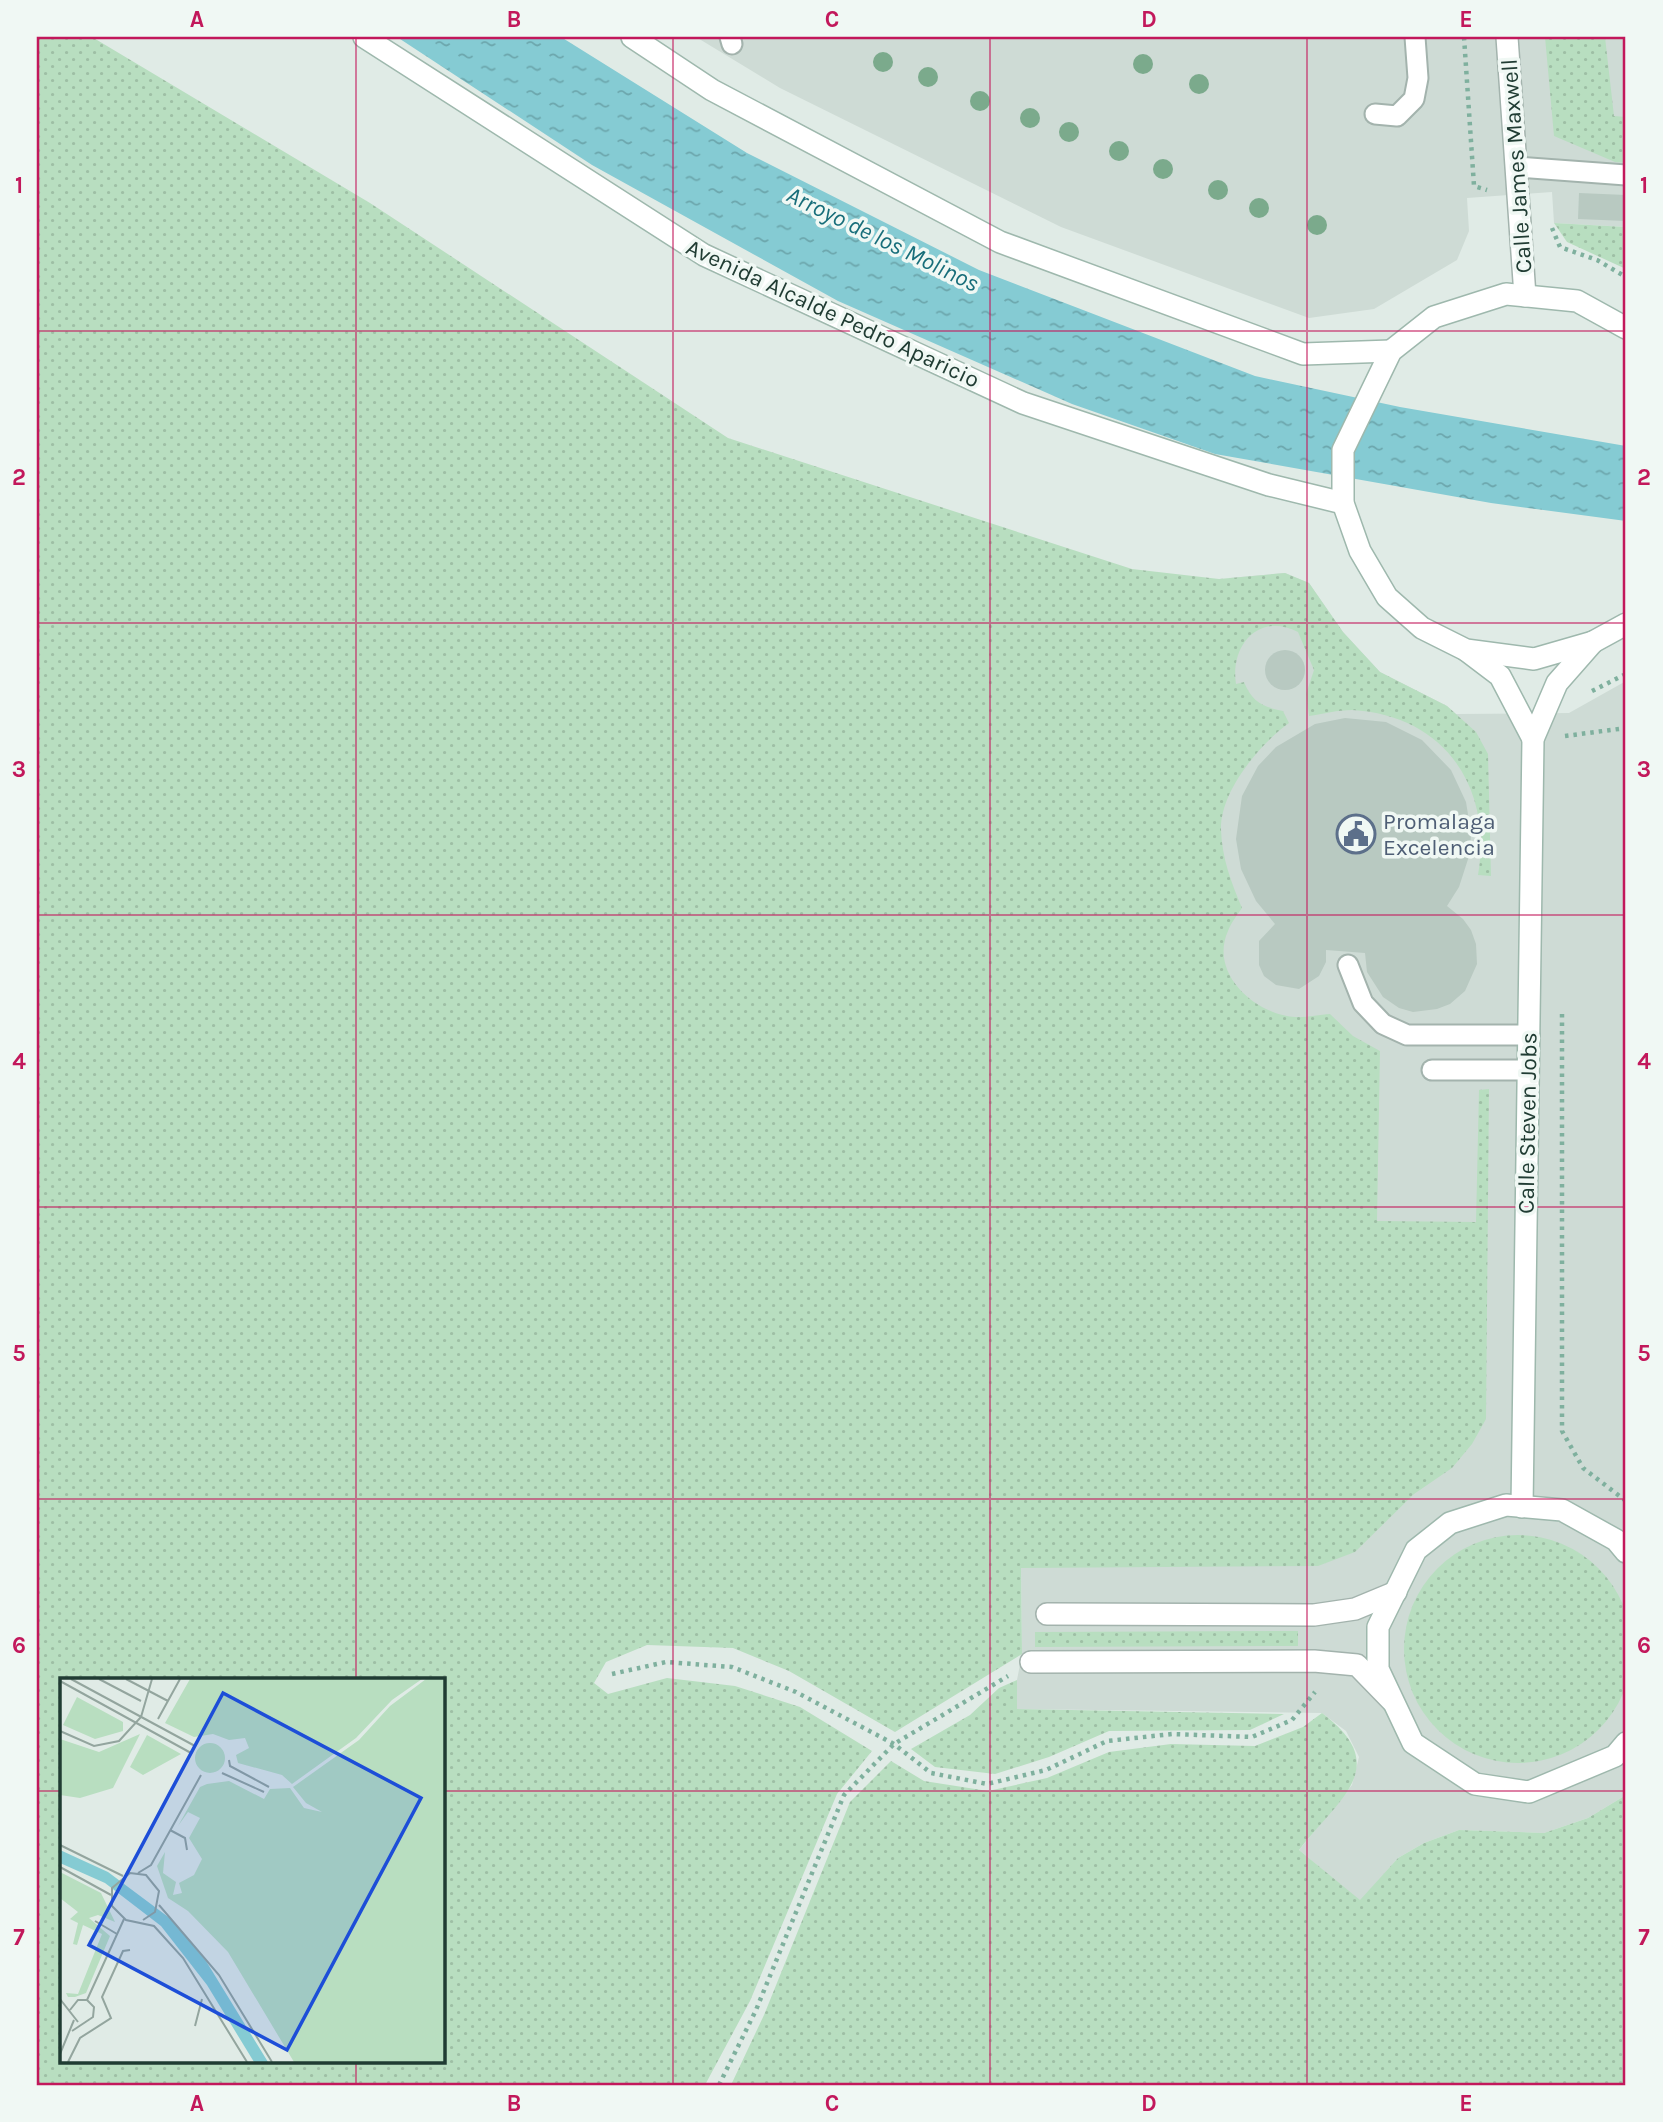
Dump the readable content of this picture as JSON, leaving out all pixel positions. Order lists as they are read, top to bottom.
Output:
{
  "streets": {
    "street": ["Calle James Maxwell", "Avenida Alcalde Pedro Aparicio", "Calle Steven Jobs"]
  },
  "water": ["Arroyo de los Molinos"],
  "places": {
    "public building": ["Promalaga Excelencia"]
  },
  "grid": {
    "columns": [
      "A",
      "B",
      "C",
      "D",
      "E"
    ],
    "rows": [
      "1",
      "2",
      "3",
      "4",
      "5",
      "6",
      "7"
    ]
  }
}
